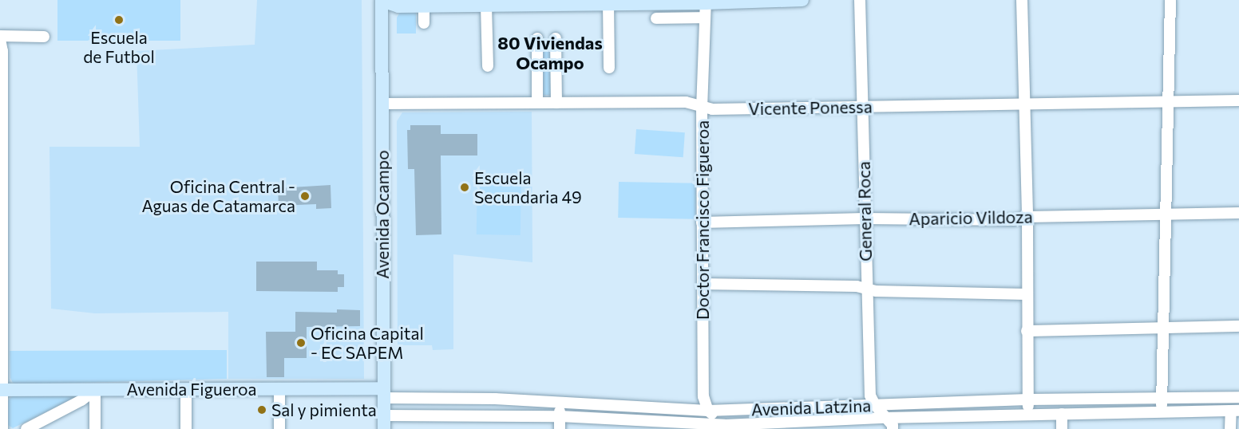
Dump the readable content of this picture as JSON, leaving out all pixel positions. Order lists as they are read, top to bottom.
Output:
{
  "streets": {
    "main road": ["Avenida Ocampo", "Avenida Figueroa"],
    "street": [
      "Vicente Ponessa",
      "General Roca",
      "Aparicio Vildoza",
      "Doctor Francisco Figueroa",
      "Avenida Latzina"
    ]
  },
  "crossings": [
    ["Vicente Ponessa", "General Roca"],
    ["Vicente Ponessa", "Avenida Ocampo"],
    ["Vicente Ponessa", "Doctor Francisco Figueroa"],
    ["General Roca", "Aparicio Vildoza"],
    ["General Roca", "Avenida Latzina"],
    ["Avenida Ocampo", "Avenida Figueroa"],
    ["Avenida Ocampo", "Avenida Latzina"],
    ["Aparicio Vildoza", "Doctor Francisco Figueroa"],
    ["Doctor Francisco Figueroa", "Avenida Latzina"],
    ["Avenida Figueroa", "Avenida Latzina"]
  ],
  "districts": ["80 Viviendas Ocampo"],
  "places": [
    "Escuela de Futbol",
    "Escuela Secundaria 49",
    "Oficina Central - Aguas de Catamarca",
    "Oficina Capital - EC SAPEM",
    "Sal y pimienta"
  ]
}
